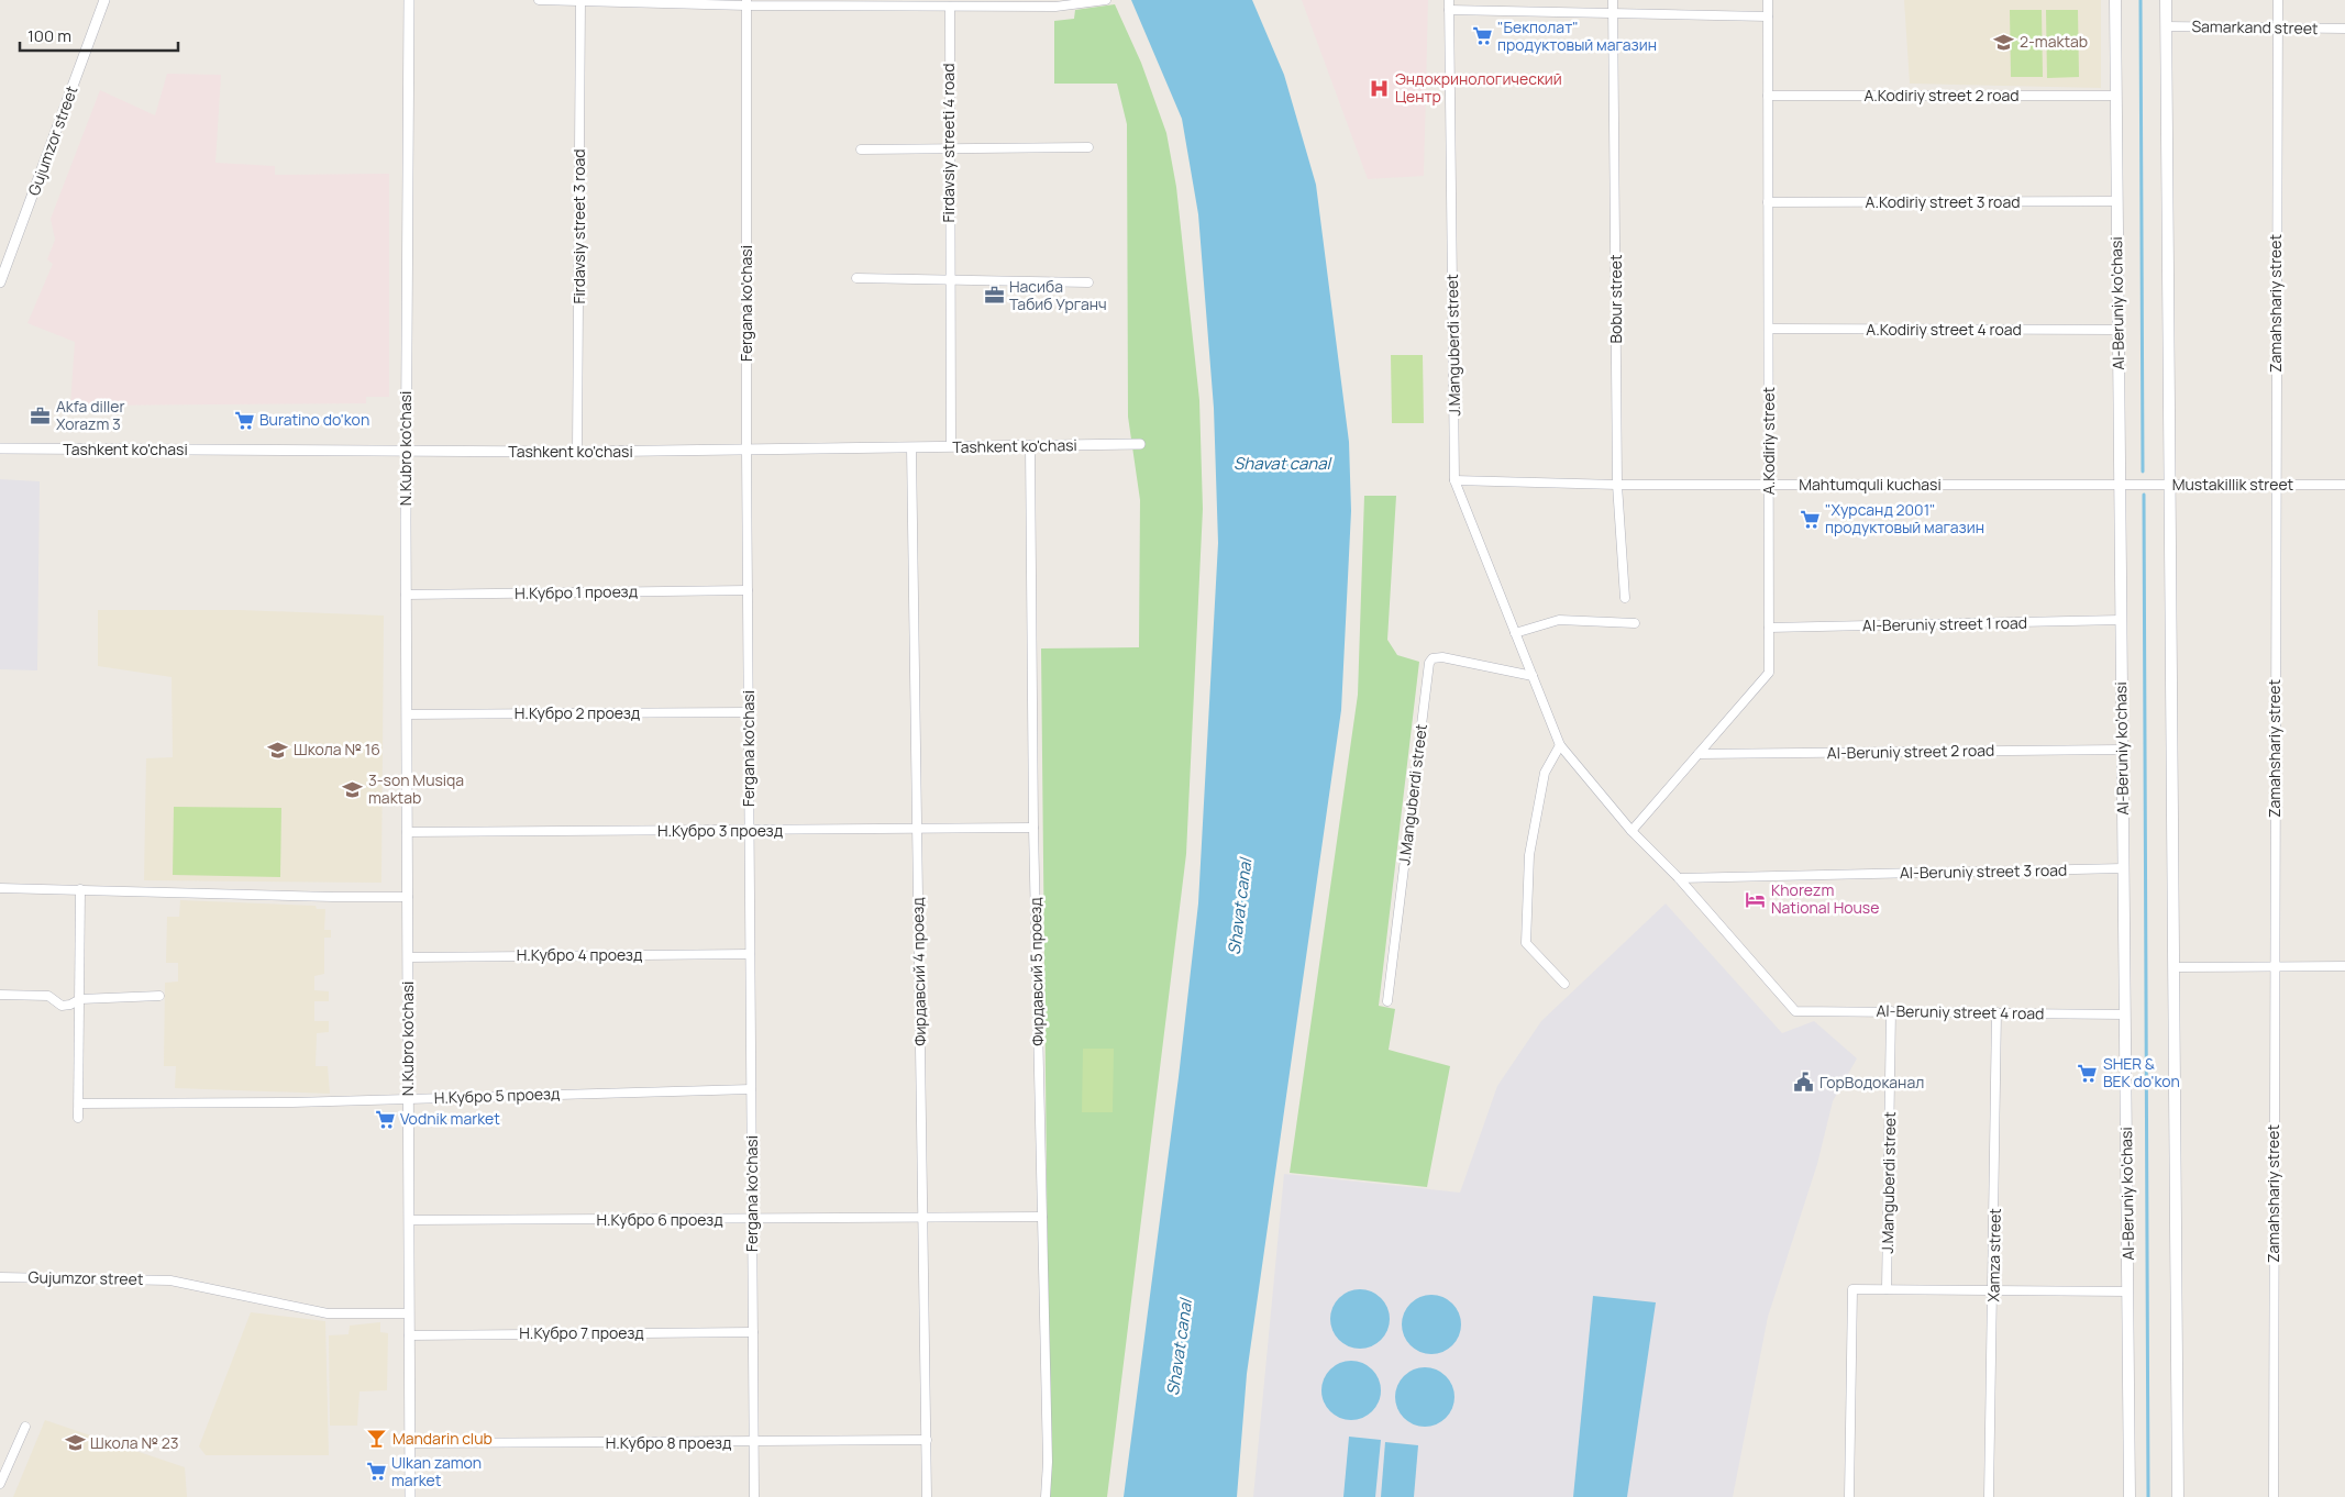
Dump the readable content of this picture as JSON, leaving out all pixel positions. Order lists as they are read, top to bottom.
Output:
{
  "streets": {
    "main road": ["Al-Beruniy ko’chasi"],
    "street": [
      "Samarkand street",
      "A.Kodiriy street 2 road",
      "Gujumzor street",
      "Firdavsiy streeti 4 road",
      "A.Kodiriy street 3 road",
      "Firdavsiy street 3 road",
      "Bobur street",
      "Fergana ko'chasi",
      "Zamahshariy street",
      "A.Kodiriy street 4 road",
      "J.Manguberdi street",
      "A.Kodiriy street",
      "Tashkent ko'chasi",
      "N.Kubro ko'chasi",
      "Mahtumquli kuchasi",
      "Mustakillik street",
      "Н.Кубро 1 проезд",
      "Al-Beruniy street 1 road",
      "Н.Кубро 2 проезд",
      "Al-Beruniy street 2 road",
      "Н.Кубро 3 проезд",
      "Al-Beruniy street 3 road",
      "Н.Кубро 4 проезд",
      "Фирдавсий 4 проезд",
      "Фирдавсий 5 проезд",
      "Al-Beruniy street 4 road",
      "Н.Кубро 5 проезд",
      "Н.Кубро 6 проезд",
      "Xamza street",
      "Н.Кубро 7 проезд",
      "Н.Кубро 8 проезд"
    ]
  },
  "crossings": [
    ["Samarkand street", "Zamahshariy street"],
    ["A.Kodiriy street 2 road", "Al-Beruniy ko’chasi"],
    ["A.Kodiriy street 2 road", "A.Kodiriy street"],
    ["Gujumzor street", "N.Kubro ko'chasi"],
    ["Firdavsiy streeti 4 road", "Tashkent ko'chasi"],
    ["A.Kodiriy street 3 road", "Al-Beruniy ko’chasi"],
    ["A.Kodiriy street 3 road", "A.Kodiriy street"],
    ["Firdavsiy street 3 road", "Tashkent ko'chasi"],
    ["Bobur street", "Mahtumquli kuchasi"],
    ["Fergana ko'chasi", "Tashkent ko'chasi"],
    ["Fergana ko'chasi", "Н.Кубро 1 проезд"],
    ["Fergana ko'chasi", "Н.Кубро 2 проезд"],
    ["Fergana ko'chasi", "Н.Кубро 3 проезд"],
    ["Fergana ko'chasi", "Н.Кубро 4 проезд"],
    ["Fergana ko'chasi", "Н.Кубро 5 проезд"],
    ["Fergana ko'chasi", "Н.Кубро 6 проезд"],
    ["Fergana ko'chasi", "Н.Кубро 7 проезд"],
    ["Fergana ko'chasi", "Н.Кубро 8 проезд"],
    ["Al-Beruniy ko’chasi", "A.Kodiriy street 4 road"],
    ["Al-Beruniy ko’chasi", "Mahtumquli kuchasi"],
    ["Al-Beruniy ko’chasi", "Mustakillik street"],
    ["Al-Beruniy ko’chasi", "Al-Beruniy street 1 road"],
    ["Al-Beruniy ko’chasi", "Al-Beruniy street 2 road"],
    ["Al-Beruniy ko’chasi", "Al-Beruniy street 3 road"],
    ["Al-Beruniy ko’chasi", "Al-Beruniy street 4 road"],
    ["Zamahshariy street", "Mustakillik street"],
    ["A.Kodiriy street 4 road", "A.Kodiriy street"],
    ["J.Manguberdi street", "A.Kodiriy street"],
    ["J.Manguberdi street", "Mahtumquli kuchasi"],
    ["J.Manguberdi street", "Al-Beruniy street 3 road"],
    ["J.Manguberdi street", "Al-Beruniy street 4 road"],
    ["A.Kodiriy street", "Mahtumquli kuchasi"],
    ["A.Kodiriy street", "Al-Beruniy street 1 road"],
    ["A.Kodiriy street", "Al-Beruniy street 2 road"],
    ["Tashkent ko'chasi", "N.Kubro ko'chasi"],
    ["Tashkent ko'chasi", "Фирдавсий 4 проезд"],
    ["Tashkent ko'chasi", "Фирдавсий 5 проезд"],
    ["N.Kubro ko'chasi", "Н.Кубро 1 проезд"],
    ["N.Kubro ko'chasi", "Н.Кубро 2 проезд"],
    ["N.Kubro ko'chasi", "Н.Кубро 3 проезд"],
    ["N.Kubro ko'chasi", "Н.Кубро 4 проезд"],
    ["N.Kubro ko'chasi", "Н.Кубро 5 проезд"],
    ["N.Kubro ko'chasi", "Н.Кубро 6 проезд"],
    ["N.Kubro ko'chasi", "Н.Кубро 7 проезд"],
    ["N.Kubro ko'chasi", "Н.Кубро 8 проезд"],
    ["Mahtumquli kuchasi", "Mustakillik street"],
    ["Н.Кубро 3 проезд", "Фирдавсий 4 проезд"],
    ["Н.Кубро 3 проезд", "Фирдавсий 5 проезд"],
    ["Фирдавсий 4 проезд", "Н.Кубро 6 проезд"],
    ["Фирдавсий 4 проезд", "Н.Кубро 8 проезд"],
    ["Фирдавсий 5 проезд", "Н.Кубро 6 проезд"],
    ["Al-Beruniy street 4 road", "Xamza street"]
  ],
  "water": ["Shavat canal"],
  "places": {
    "supermarket": [
      "\"Бекполат\" продуктовый магазин",
      "Buratino do'kon",
      "\"Хурсанд 2001\" продуктовый магазин",
      "SHER & BEK do'kon",
      "Vodnik market",
      "Ulkan zamon market"
    ],
    "school or university": [
      "2-maktab",
      "Школа № 16",
      "3-son Musiqa maktab",
      "Школа № 23"
    ],
    "hospital": ["Эндокринологический Центр"],
    "office": ["Насиба Табиб Урганч", "Akfa diller Xorazm 3"],
    "hotel": ["Khorezm National House"],
    "public building": ["ГорВодоканал"],
    "bar": ["Mandarin club"]
  },
  "scale_bar": "100 m"
}
